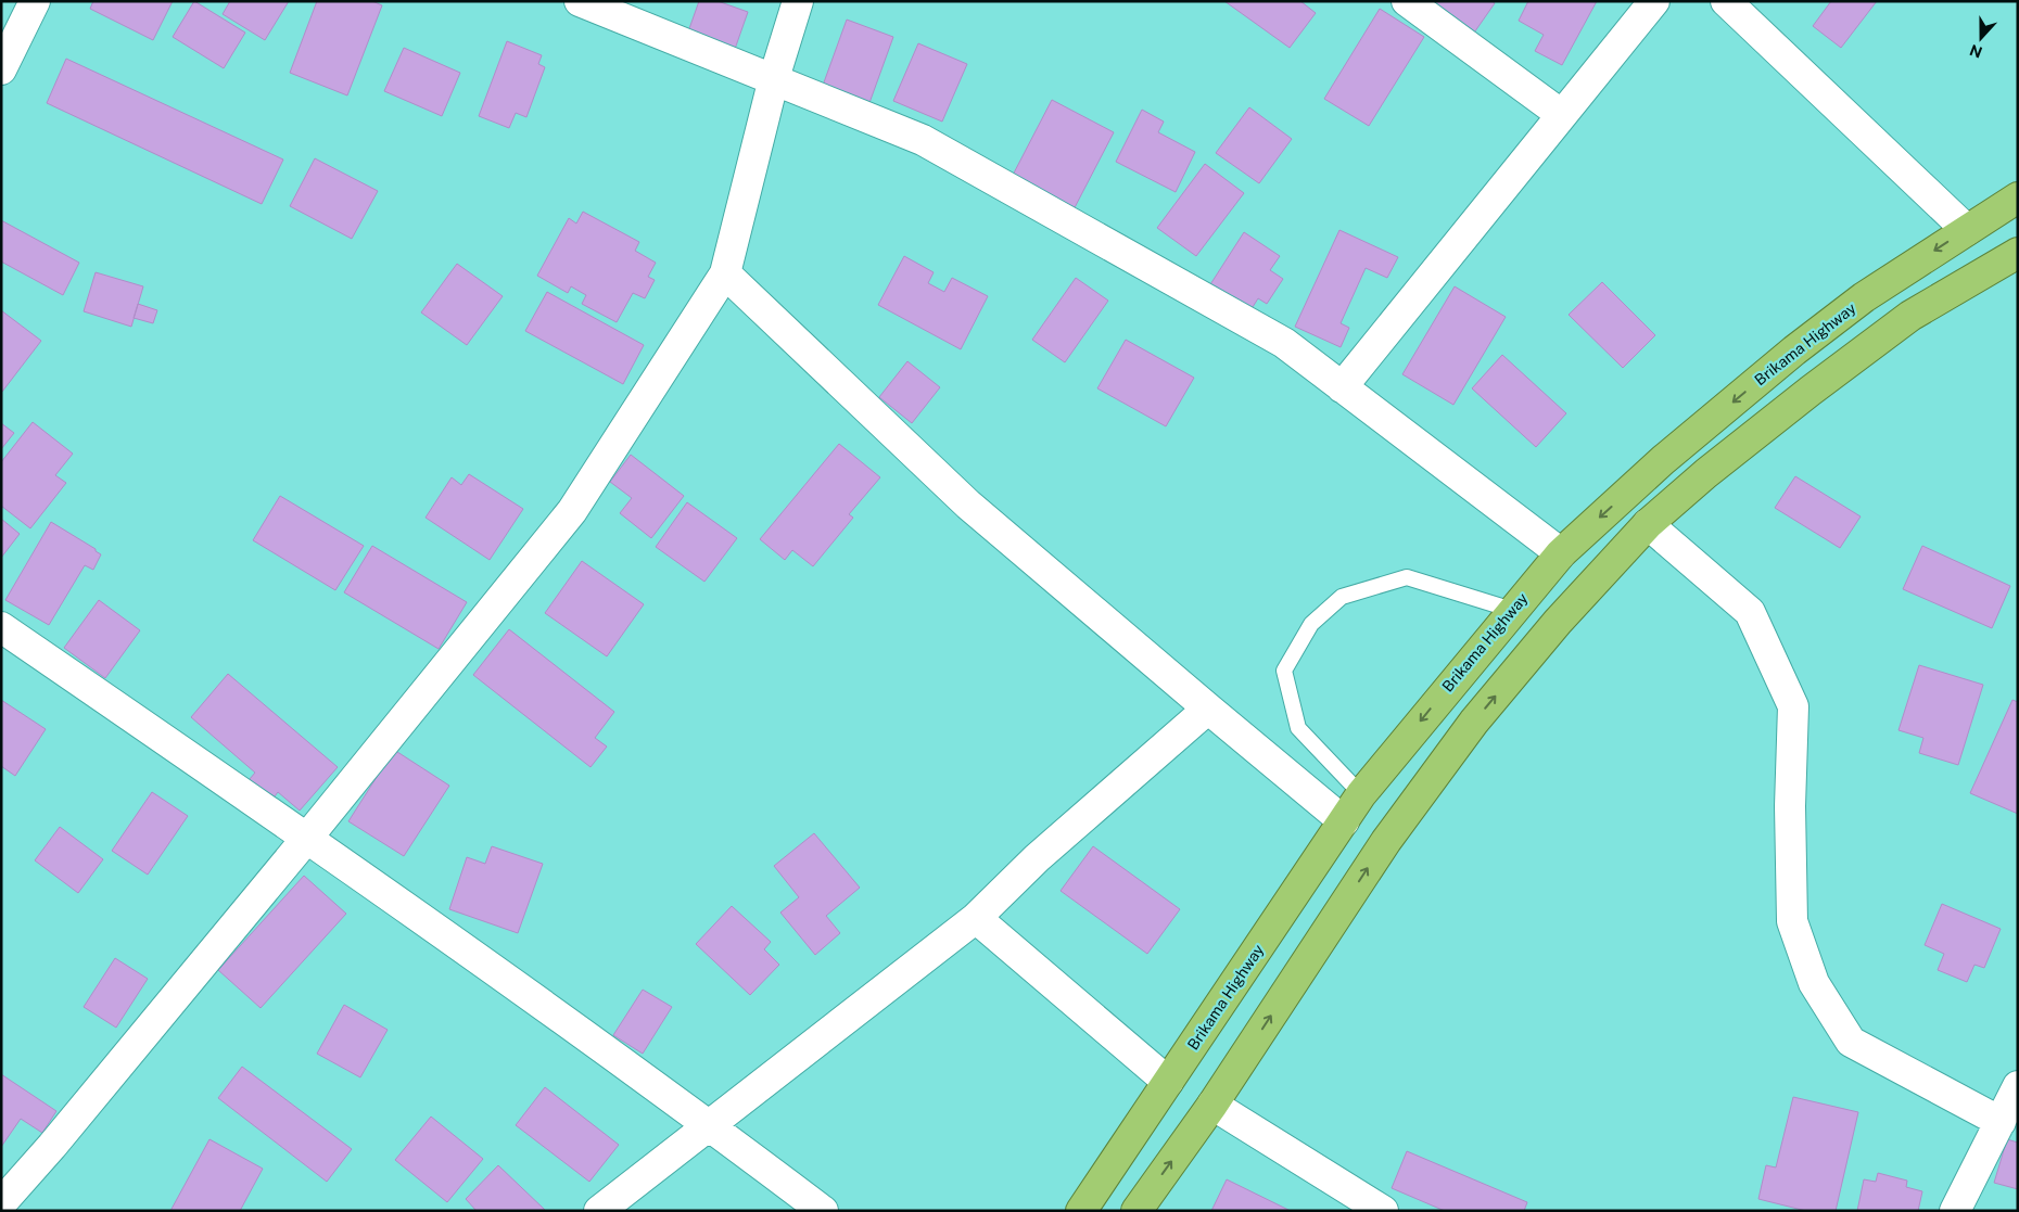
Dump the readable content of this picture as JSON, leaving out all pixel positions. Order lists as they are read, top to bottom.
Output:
{
  "streets": {
    "highway": ["Brikama Highway"]
  },
  "north": "bottom"
}
